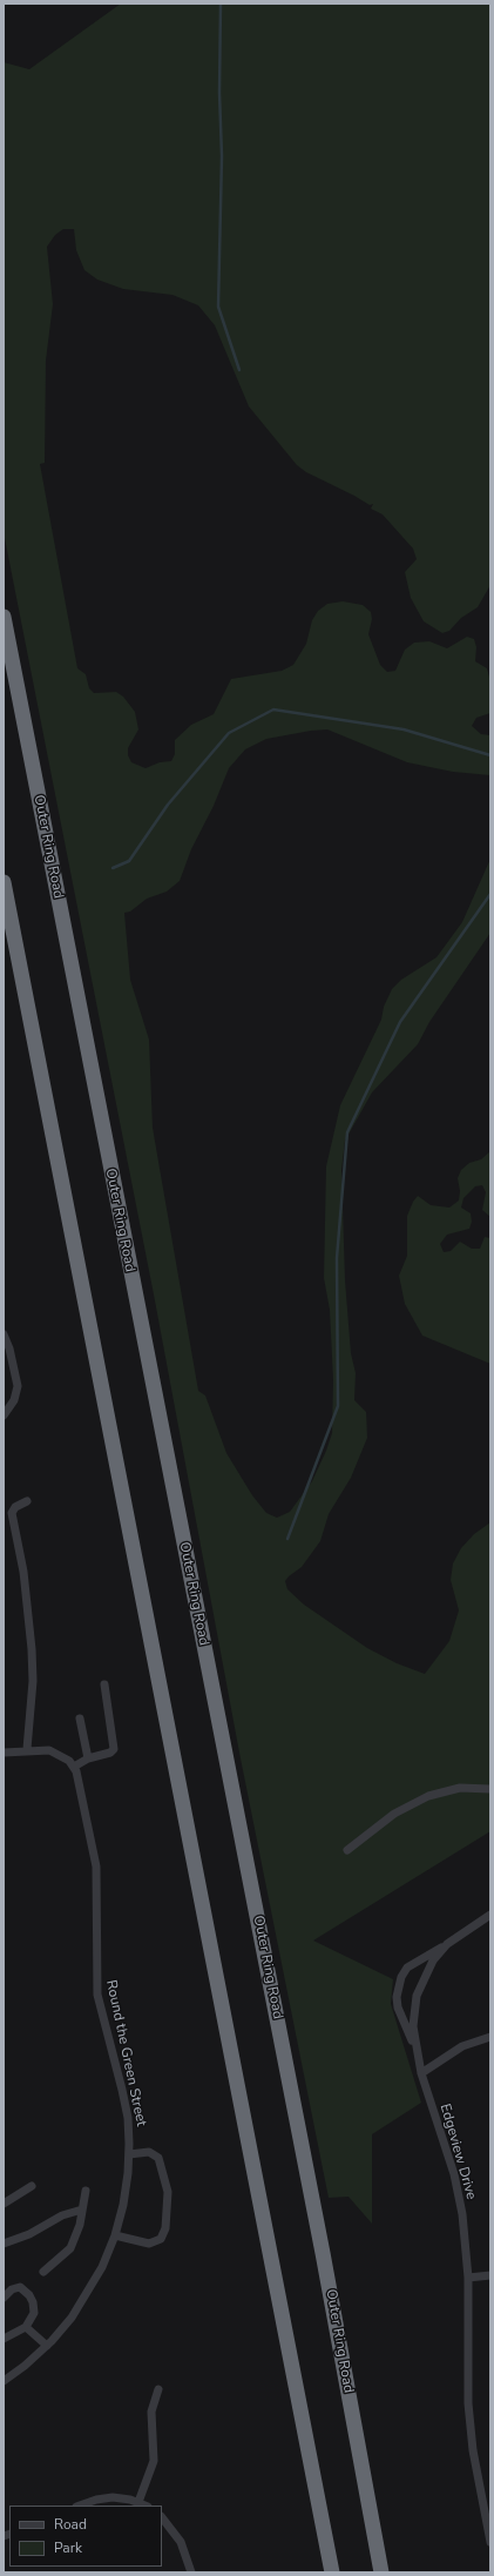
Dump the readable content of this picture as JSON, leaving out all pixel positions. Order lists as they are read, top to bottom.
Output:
{
  "streets": {
    "highway": ["Outer Ring Road"],
    "street": ["Round the Green Street", "Edgeview Drive"]
  },
  "legend": ["Road", "Park"]
}
